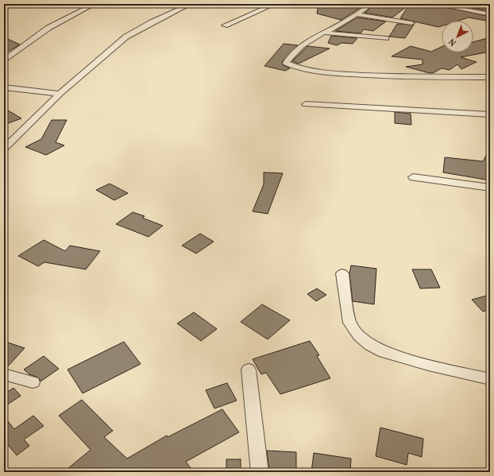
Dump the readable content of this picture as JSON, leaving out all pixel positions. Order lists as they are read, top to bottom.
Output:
{
  "north": "bottom left"
}
